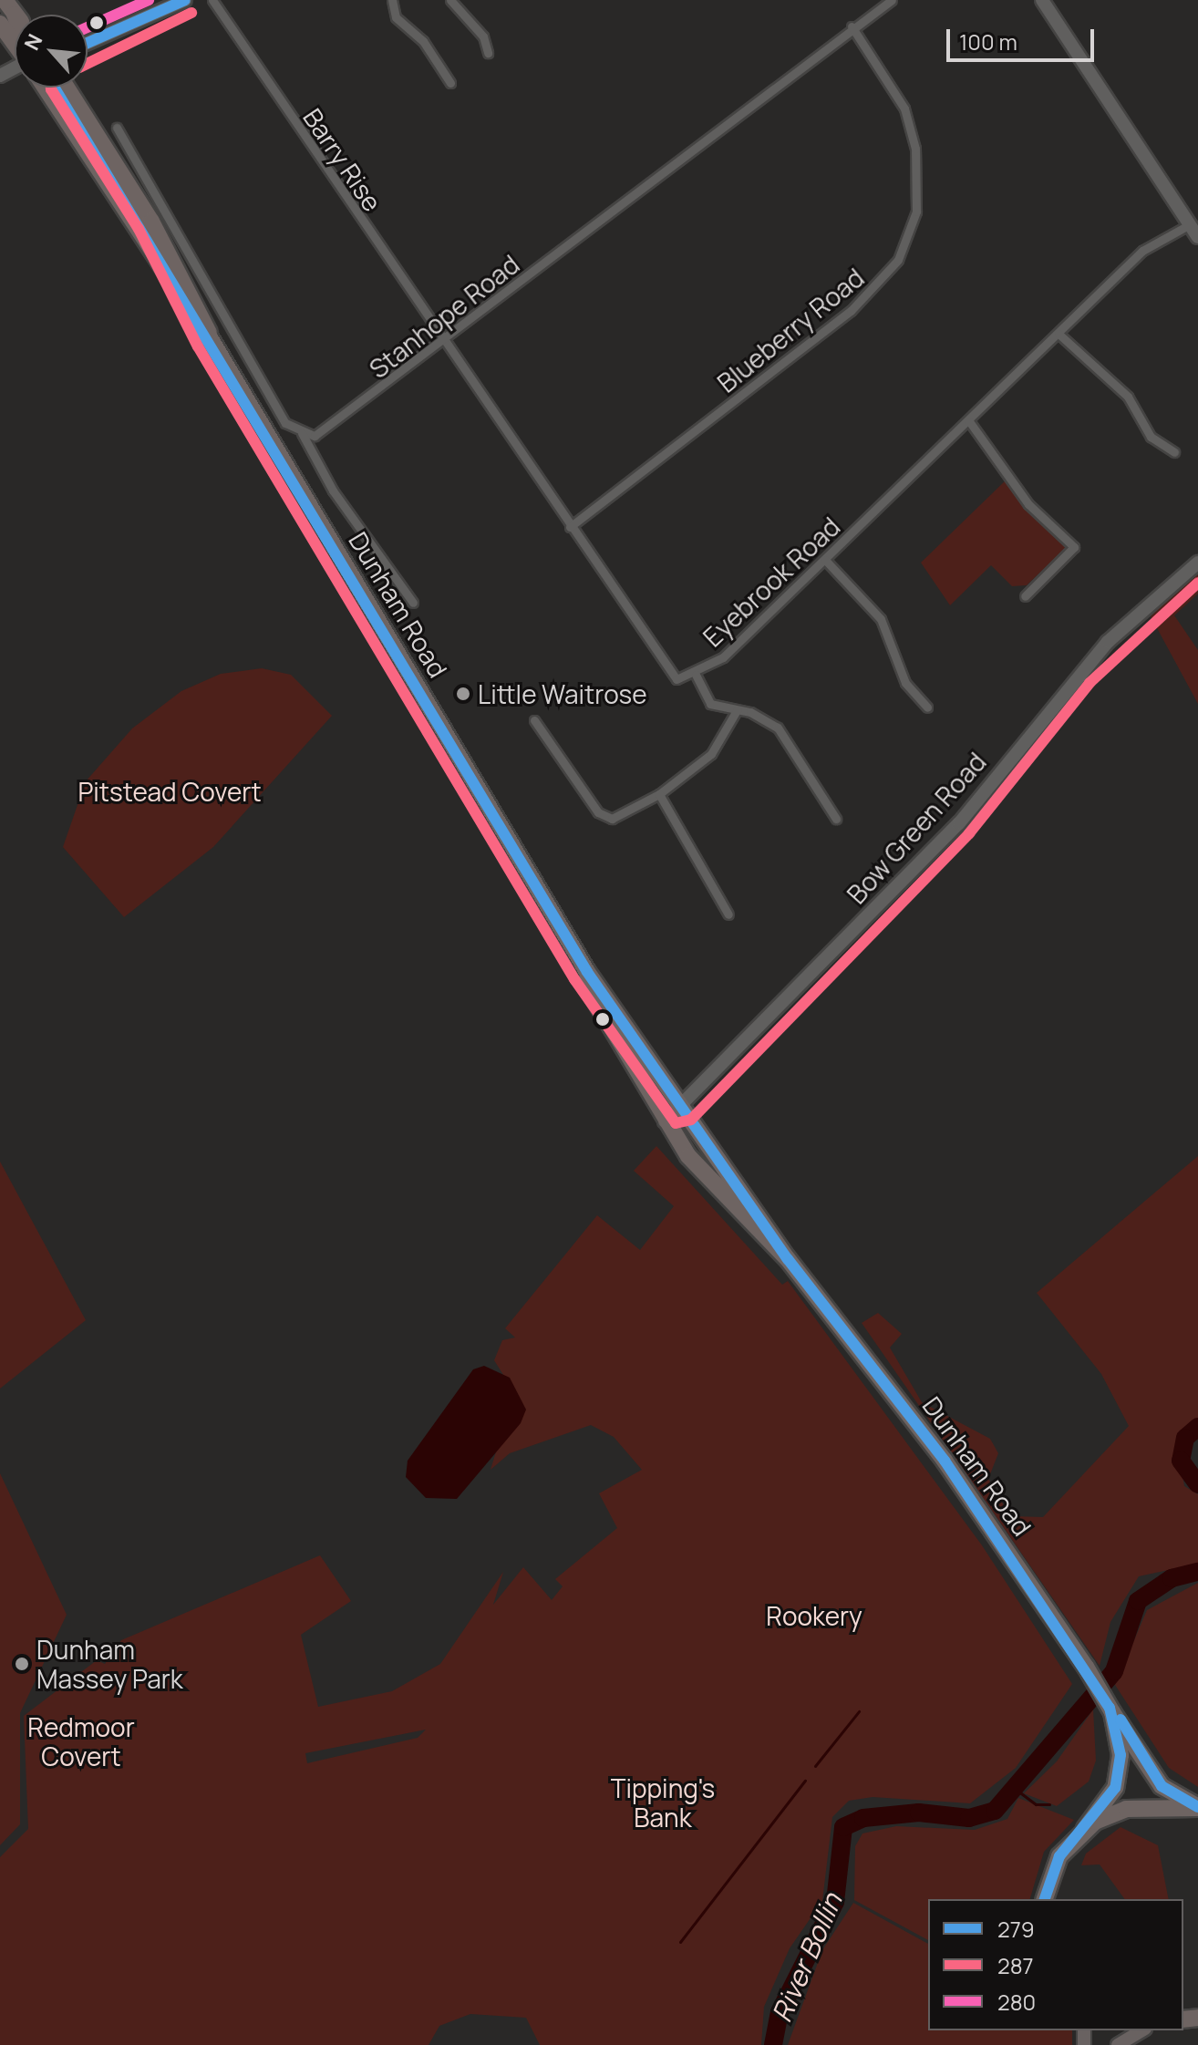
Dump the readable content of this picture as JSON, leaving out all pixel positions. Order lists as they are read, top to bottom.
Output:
{
  "streets": {
    "highway": ["Dunham Road"],
    "main road": ["Bow Green Road"],
    "street": [
      "Barry Rise",
      "Stanhope Road",
      "Blueberry Road",
      "Eyebrook Road"
    ]
  },
  "crossings": [
    ["Barry Rise", "Stanhope Road"],
    ["Barry Rise", "Eyebrook Road"],
    ["Stanhope Road", "Blueberry Road"],
    ["Stanhope Road", "Eyebrook Road"],
    ["Blueberry Road", "Eyebrook Road"],
    ["Dunham Road", "Bow Green Road"]
  ],
  "water": ["River Bollin"],
  "parks": [
    "Pitstead Covert",
    "Rookery",
    "Redmoor Covert",
    "Tipping's Bank"
  ],
  "places": ["Little Waitrose", "Dunham Massey Park"],
  "lines": ["transit line 279", "transit line 280", "transit line 287"],
  "legend": ["279", "287", "280"],
  "scale_bar": "100 m",
  "north": "top left"
}
